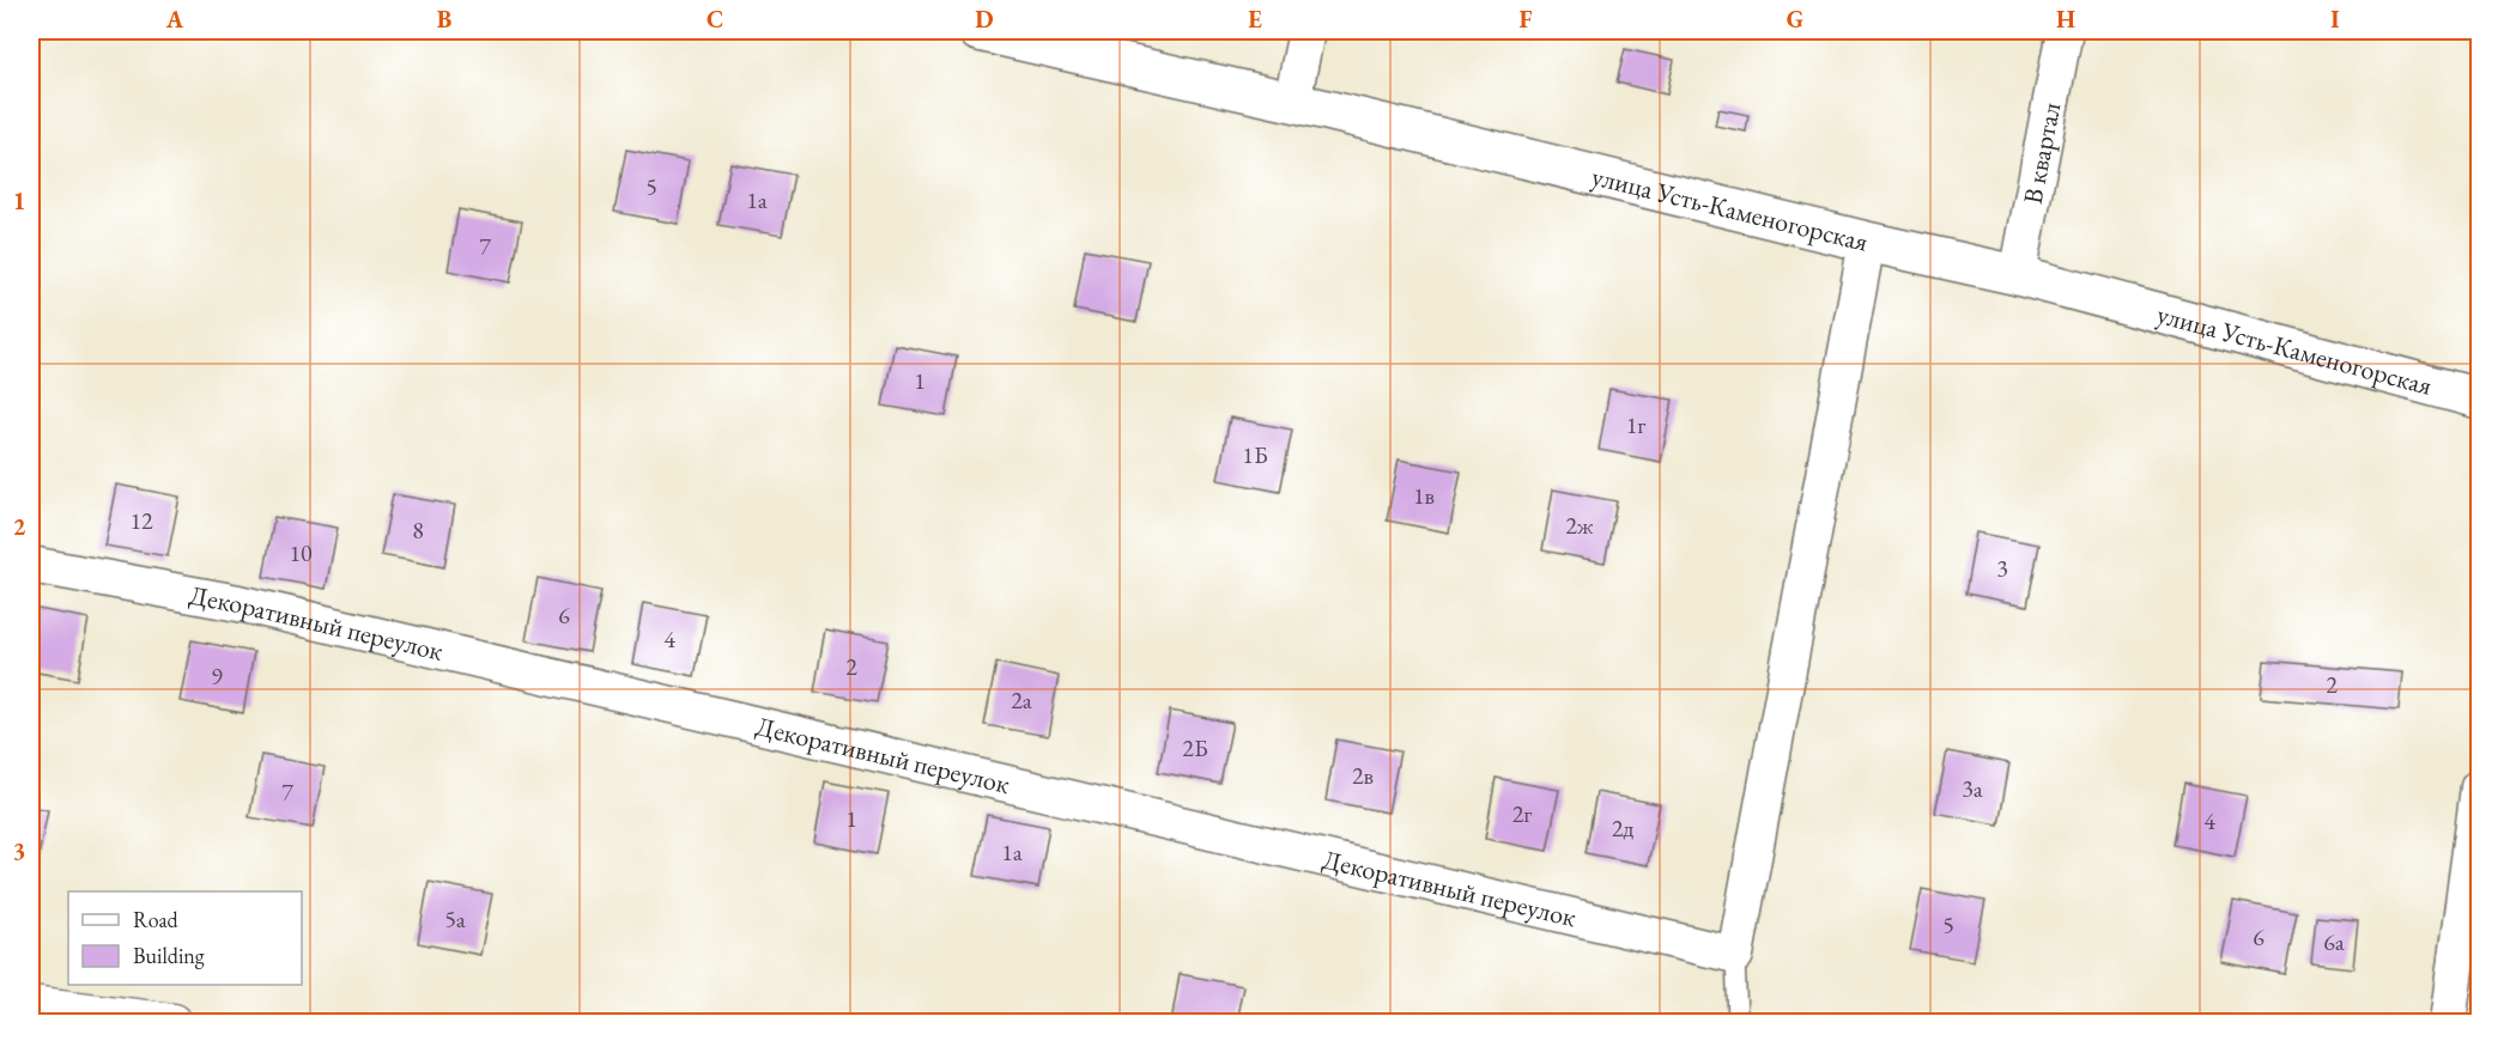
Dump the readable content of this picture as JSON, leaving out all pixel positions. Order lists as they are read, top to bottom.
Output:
{
  "streets": {
    "street": ["В квартал", "улица Усть-Каменогорская", "Декоративный переулок"]
  },
  "crossings": [
    ["В квартал", "улица Усть-Каменогорская"]
  ],
  "house_numbers": [
    "5",
    "1а",
    "7",
    "1",
    "1г",
    "1Б",
    "1в",
    "12",
    "2ж",
    "8",
    "10",
    "3",
    "6",
    "4",
    "2",
    "9",
    "2",
    "2а",
    "2Б",
    "2в",
    "3а",
    "7",
    "2г",
    "1",
    "4",
    "2д",
    "1а",
    "5а",
    "5",
    "6",
    "6а"
  ],
  "legend": ["Road", "Building"],
  "grid": {
    "columns": [
      "A",
      "B",
      "C",
      "D",
      "E",
      "F",
      "G",
      "H",
      "I"
    ],
    "rows": ["1", "2", "3"]
  }
}
